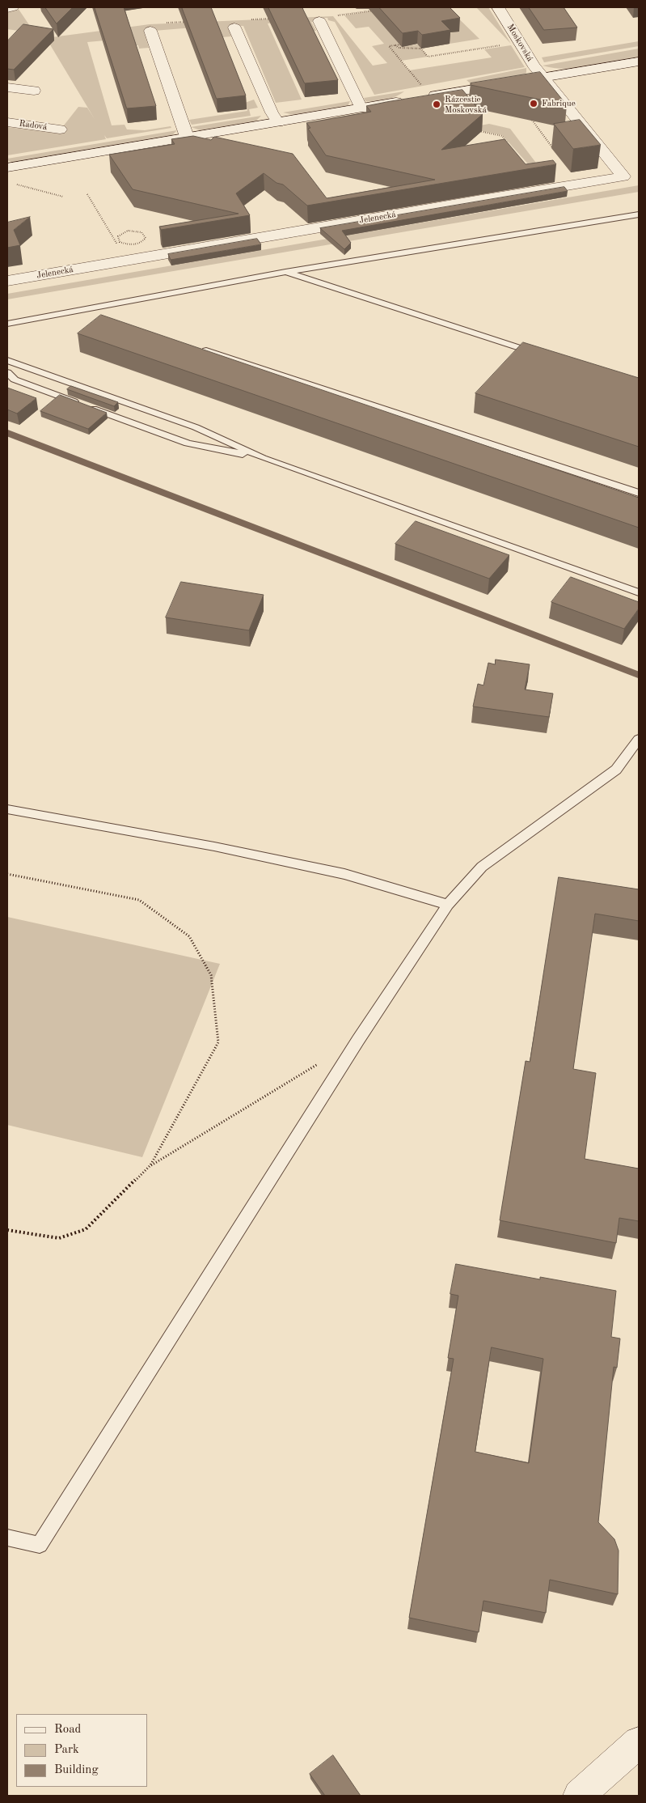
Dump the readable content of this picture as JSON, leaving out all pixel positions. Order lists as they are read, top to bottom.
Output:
{
  "streets": {
    "street": ["Moskovská", "Radová", "Jelenecká"]
  },
  "crossings": [
    ["Moskovská", "Jelenecká"]
  ],
  "places": ["Fabrique", "Rázcestie Moskovská"],
  "legend": ["Road", "Park", "Building"]
}
